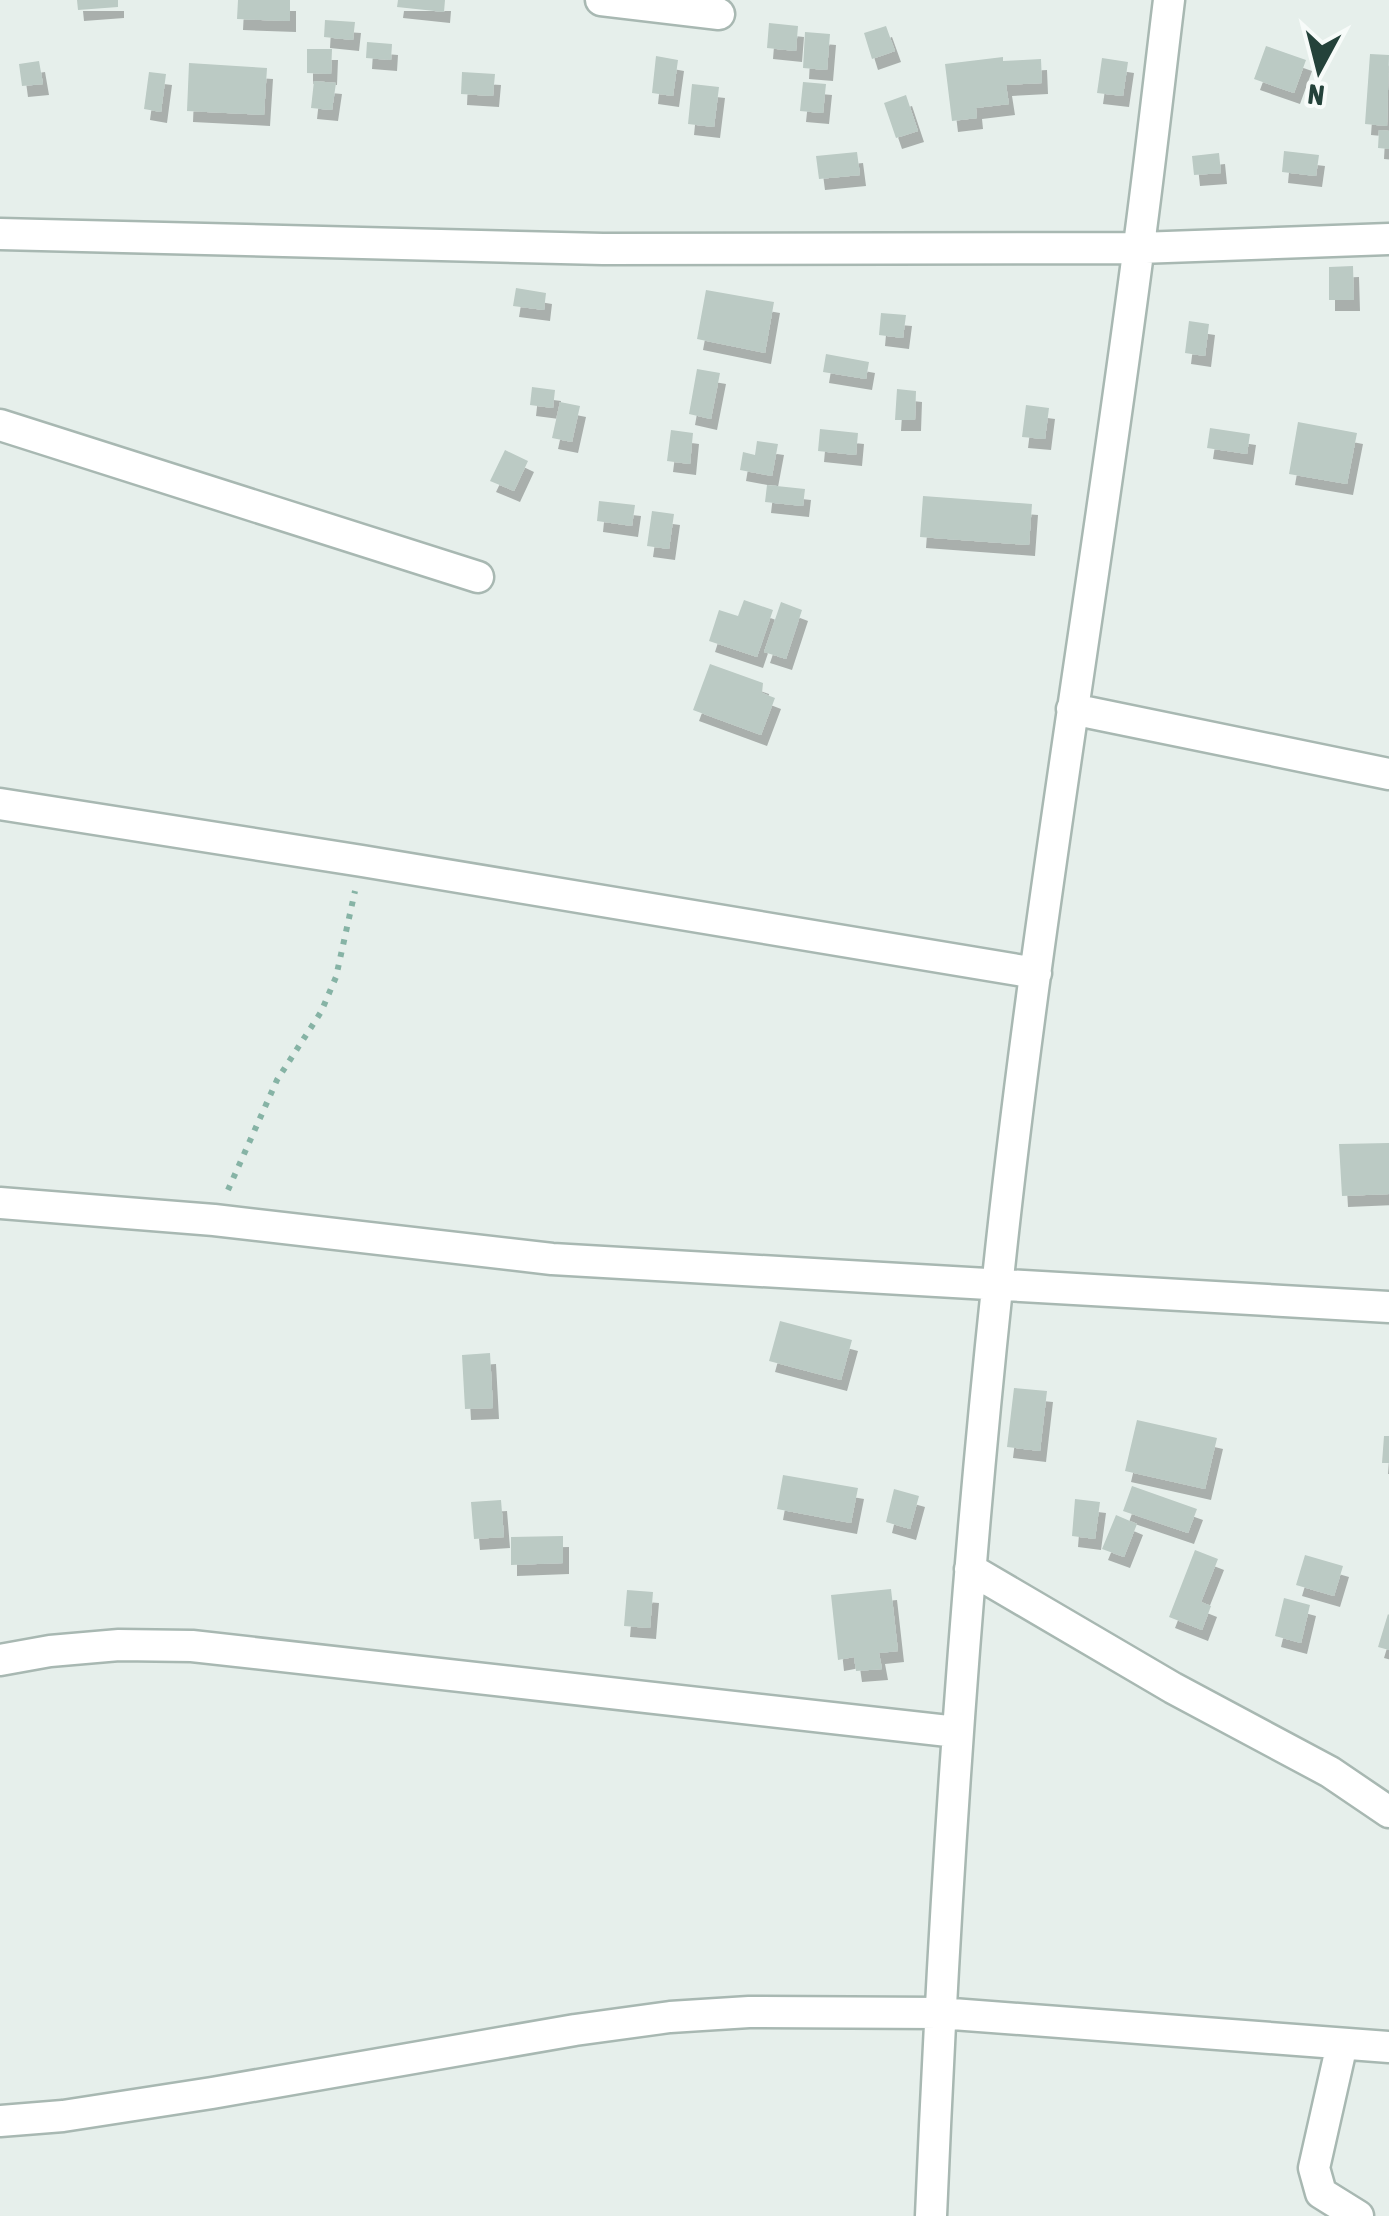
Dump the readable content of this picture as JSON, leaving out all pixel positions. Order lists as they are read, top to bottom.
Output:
{
  "north": "bottom"
}
